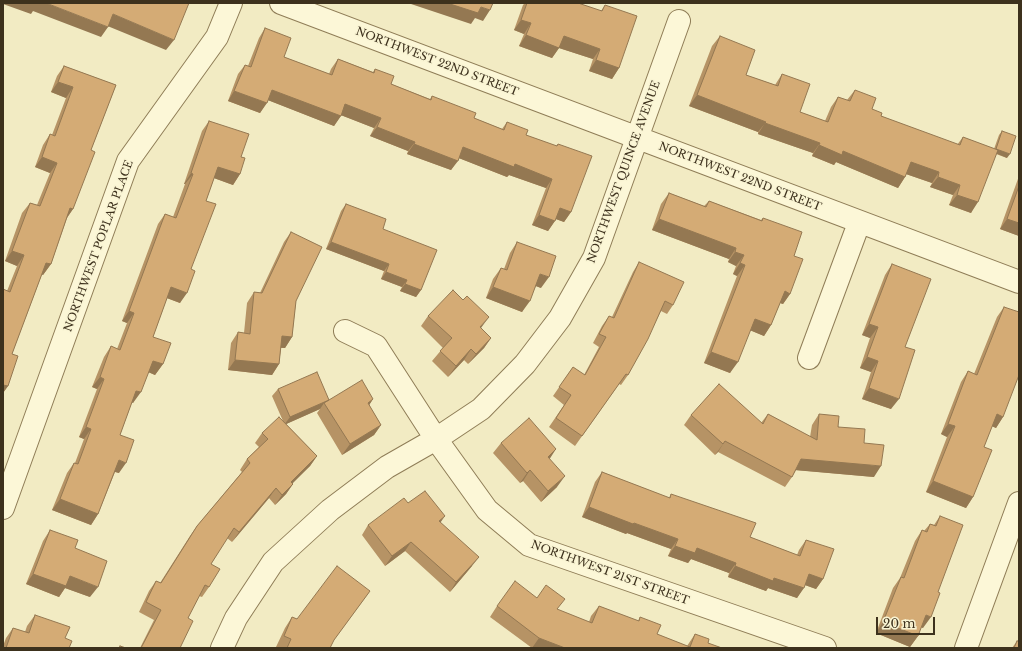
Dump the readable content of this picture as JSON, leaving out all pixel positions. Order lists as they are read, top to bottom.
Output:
{
  "streets": {
    "street": [
      "NORTHWEST 22ND STREET",
      "NORTHWEST QUINCE AVENUE",
      "NORTHWEST POPLAR PLACE",
      "NORTHWEST 21ST STREET"
    ]
  },
  "crossings": [
    ["NORTHWEST 22ND STREET", "NORTHWEST QUINCE AVENUE"],
    ["NORTHWEST QUINCE AVENUE", "NORTHWEST 21ST STREET"]
  ],
  "scale_bar": "20 m"
}
